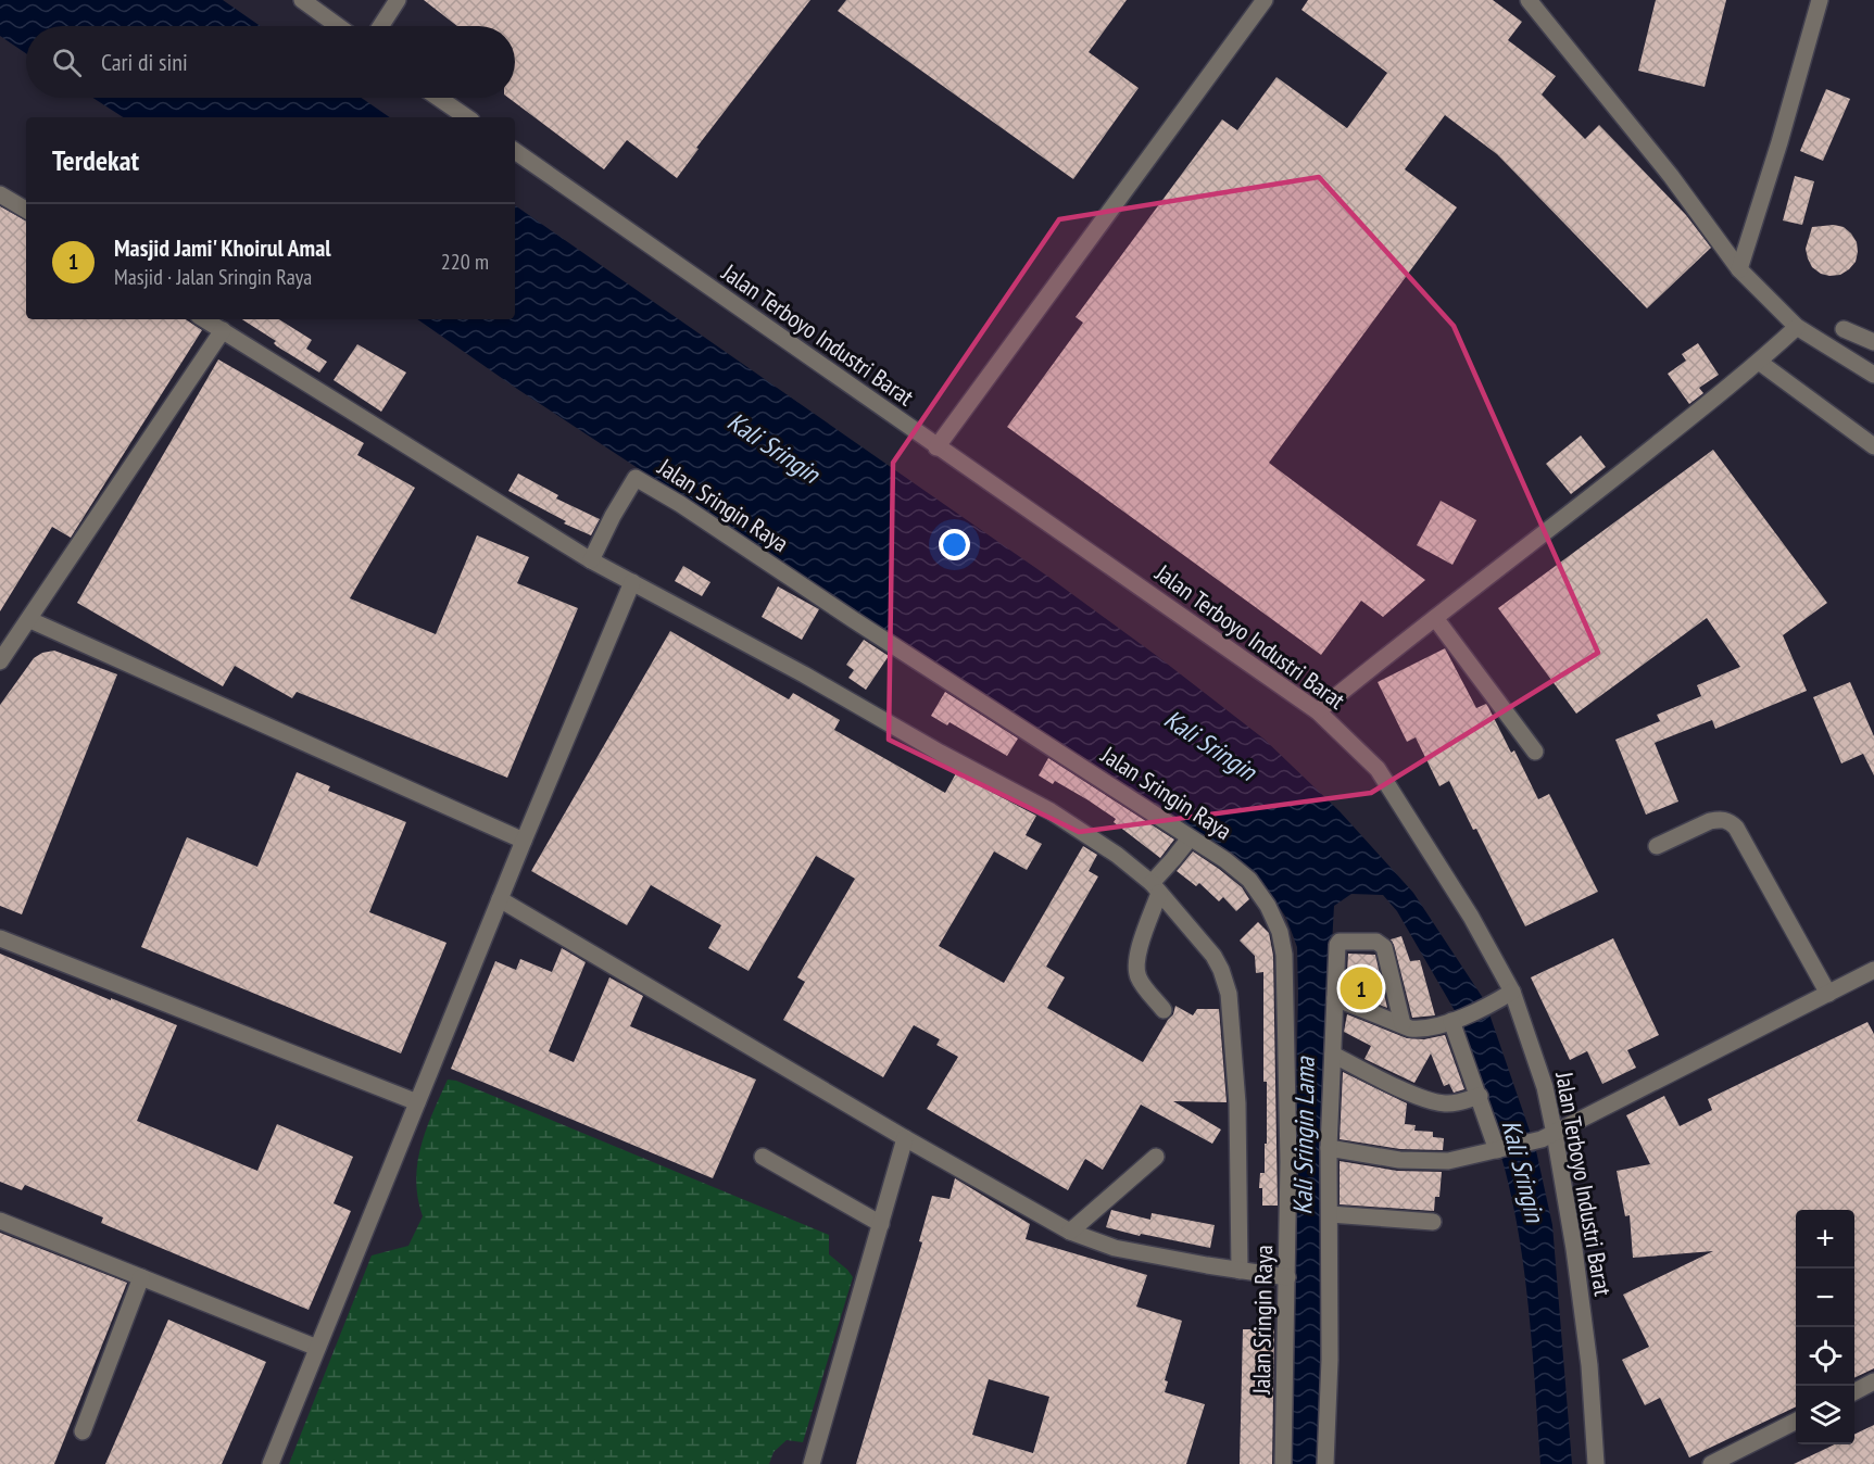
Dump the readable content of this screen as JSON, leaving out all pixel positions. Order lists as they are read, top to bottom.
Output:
{
  "streets": {
    "street": ["Jalan Terboyo Industri Barat", "Jalan Sringin Raya"]
  },
  "water": ["Kali Sringin", "Kali Sringin Lama"],
  "page": {
    "search": "Cari di sini",
    "heading": "Terdekat",
    "list": [
      {
        "mark": "1",
        "name": "Masjid Jami' Khoirul Amal",
        "note": "Masjid · Jalan Sringin Raya",
        "value": "220 m"
      }
    ],
    "pins": "1",
    "map_buttons": ["+", "−"]
  }
}
